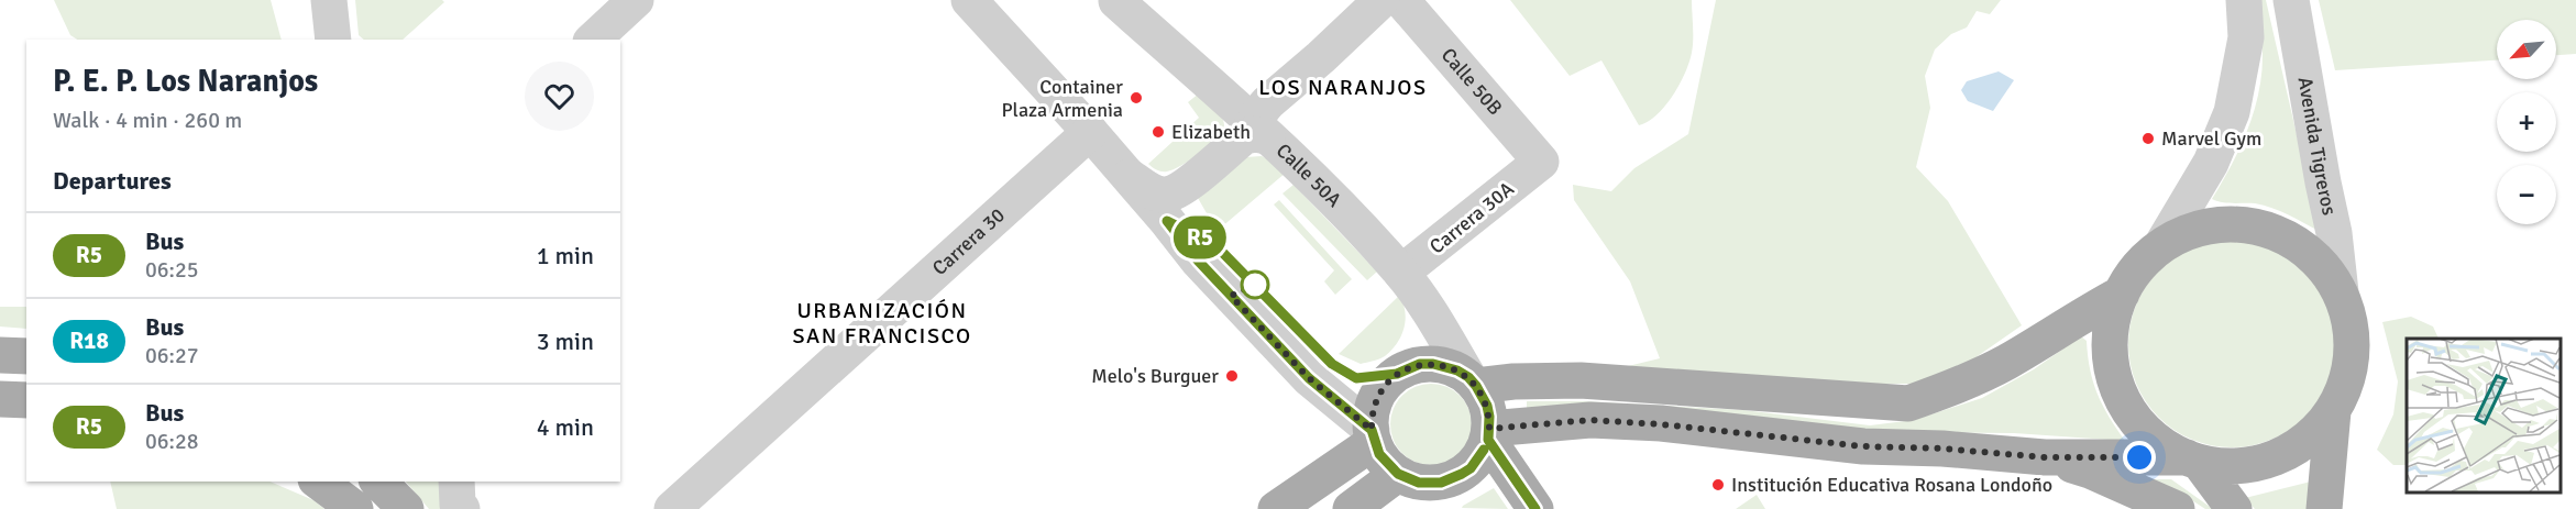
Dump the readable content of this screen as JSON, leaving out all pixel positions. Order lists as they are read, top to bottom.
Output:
{
  "streets": {
    "street": [
      "Calle 50B",
      "Avenida Tigreros",
      "Calle 50A",
      "Carrera 30A",
      "Carrera 30"
    ]
  },
  "crossings": [
    ["Calle 50B", "Carrera 30A"],
    ["Calle 50A", "Carrera 30A"]
  ],
  "districts": ["LOS NARANJOS", "URBANIZACIÓN SAN FRANCISCO"],
  "places": [
    "Container Plaza Armenia",
    "Elizabeth",
    "Marvel Gym",
    "Melo's Burguer",
    "Institución Educativa Rosana Londoño"
  ],
  "lines": ["bus line R5"],
  "north": "bottom left",
  "page": {
    "on_map": "R5",
    "map_buttons": ["+", "−"],
    "heading": [
      ["P. E. P. Los Naranjos", "Walk · 4 min · 260 m"],
      "Departures"
    ],
    "list": [
      {
        "mark": "R5",
        "name": "Bus",
        "note": "06:25",
        "value": "1 min"
      },
      {
        "mark": "R18",
        "name": "Bus",
        "note": "06:27",
        "value": "3 min"
      },
      {
        "mark": "R5",
        "name": "Bus",
        "note": "06:28",
        "value": "4 min"
      }
    ]
  }
}
